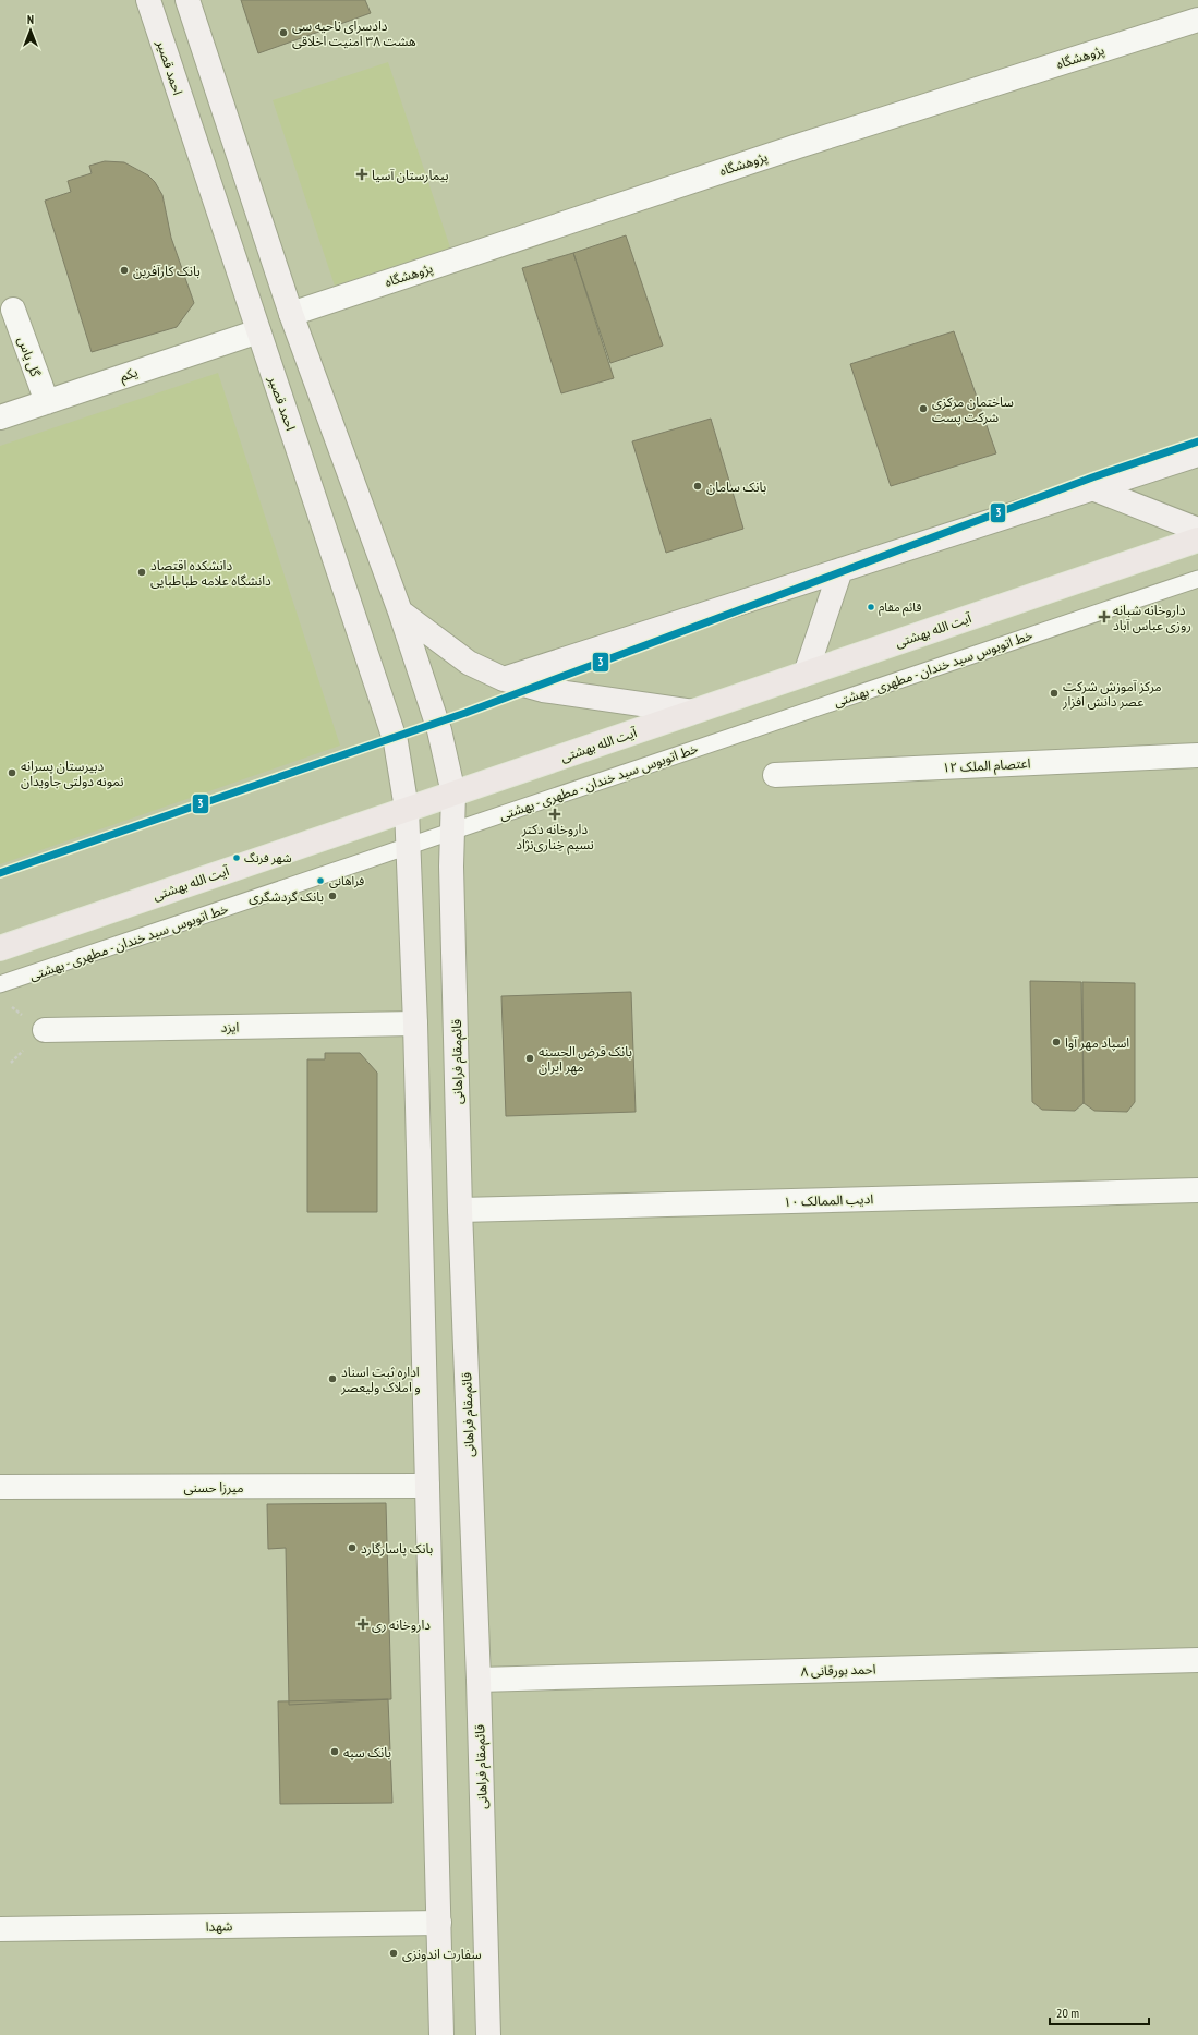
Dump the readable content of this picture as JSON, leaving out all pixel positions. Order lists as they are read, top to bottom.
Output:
{
  "streets": {
    "main road": ["احمد قصیر", "آیت الله بهشتی", "قائم‌مقام فراهانی"],
    "street": [
      "پژوهشگاه",
      "گل یاس",
      "یکم",
      "اعتصام الملک ۱۲",
      "ایزد",
      "ادیب الممالک ۱۰",
      "میرزا حسنی",
      "احمد بورقانی ۸",
      "شهدا"
    ],
    "lane": ["خط اتوبوس سید خندان - مطهری - بهشتی"]
  },
  "crossings": [
    ["احمد قصیر", "یکم"],
    ["احمد قصیر", "آیت الله بهشتی"],
    ["گل یاس", "یکم"],
    ["آیت الله بهشتی", "قائم‌مقام فراهانی"],
    ["خط اتوبوس سید خندان - مطهری - بهشتی", "قائم‌مقام فراهانی"],
    ["قائم‌مقام فراهانی", "ادیب الممالک ۱۰"],
    ["قائم‌مقام فراهانی", "احمد بورقانی ۸"]
  ],
  "places": {
    "other": [
      "دادسرای ناحیه سی هشت ۳۸ امنیت اخلاقی",
      "بانک کارآفرین",
      "ساختمان مرکزی شرکت پست",
      "بانک سامان",
      "دانشکده اقتصاد دانشگاه علامه طباطبایی",
      "قائم مقام",
      "مرکز آموزش شرکت عصر دانش افزار",
      "دبيرستان پسرانه نمونه دولتی جاويدان",
      "شهر فرنگ",
      "فراهانی",
      "بانک گردشگری",
      "اسپاد مهر آوا",
      "بانک قرض الحسنه مهر ایران",
      "اداره ثبت اسناد و املاک ولیعصر",
      "بانک پاسارگارد",
      "بانک سپه",
      "سفارت اندونزی"
    ],
    "health": [
      "بیمارستان آسیا",
      "داروخانه شبانه روزی عباس آباد",
      "داروخانه دکتر نسیم خِناری‌نژاد",
      "داروخانه ری"
    ]
  },
  "lines": ["transit line 3"],
  "scale_bar": "20 m",
  "north": "top"
}
